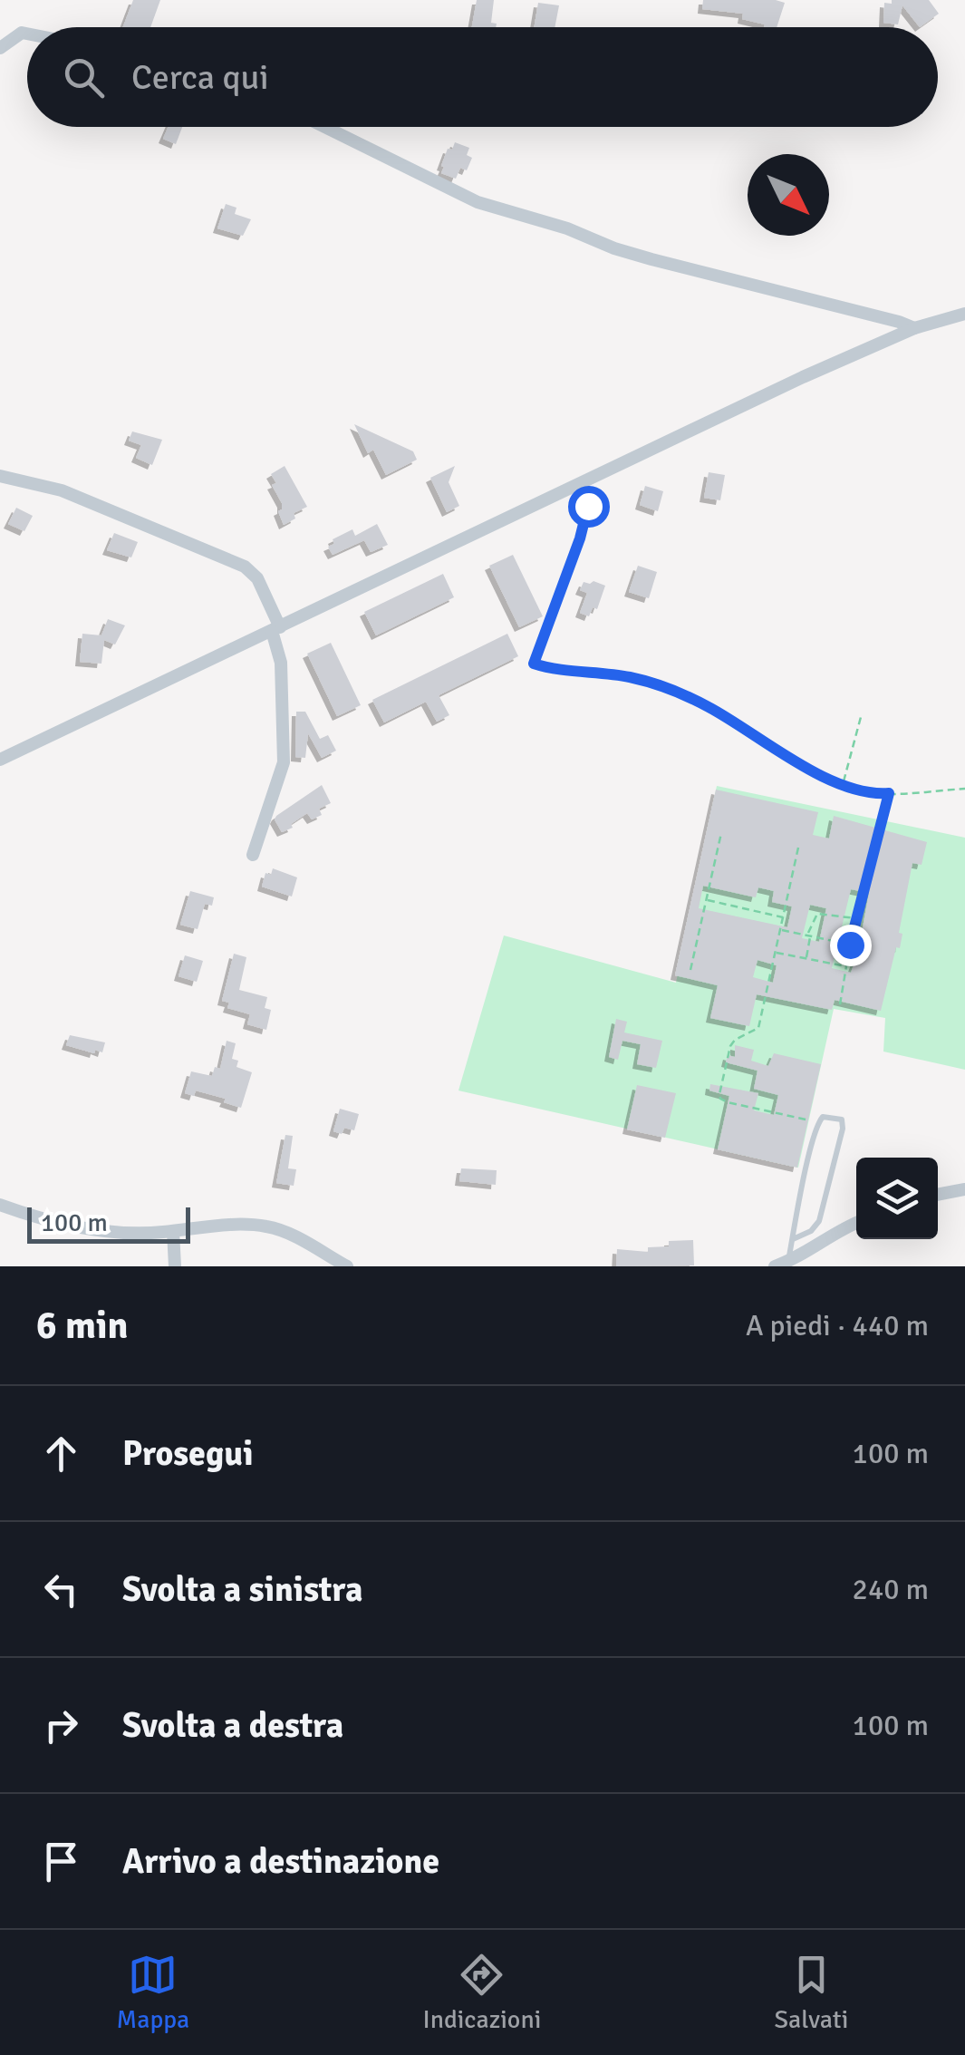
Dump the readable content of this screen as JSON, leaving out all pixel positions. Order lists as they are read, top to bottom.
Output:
{
  "scale_bar": "100 m",
  "north": "bottom right",
  "page": {
    "search": "Cerca qui",
    "scale": "100 m",
    "heading": ["6 min", "A piedi · 440 m"],
    "list": [
      ["Prosegui", "100 m"],
      ["Svolta a sinistra", "240 m"],
      ["Svolta a destra", "100 m"],
      "Arrivo a destinazione"
    ],
    "nav": ["Mappa", "Indicazioni", "Salvati"]
  }
}
